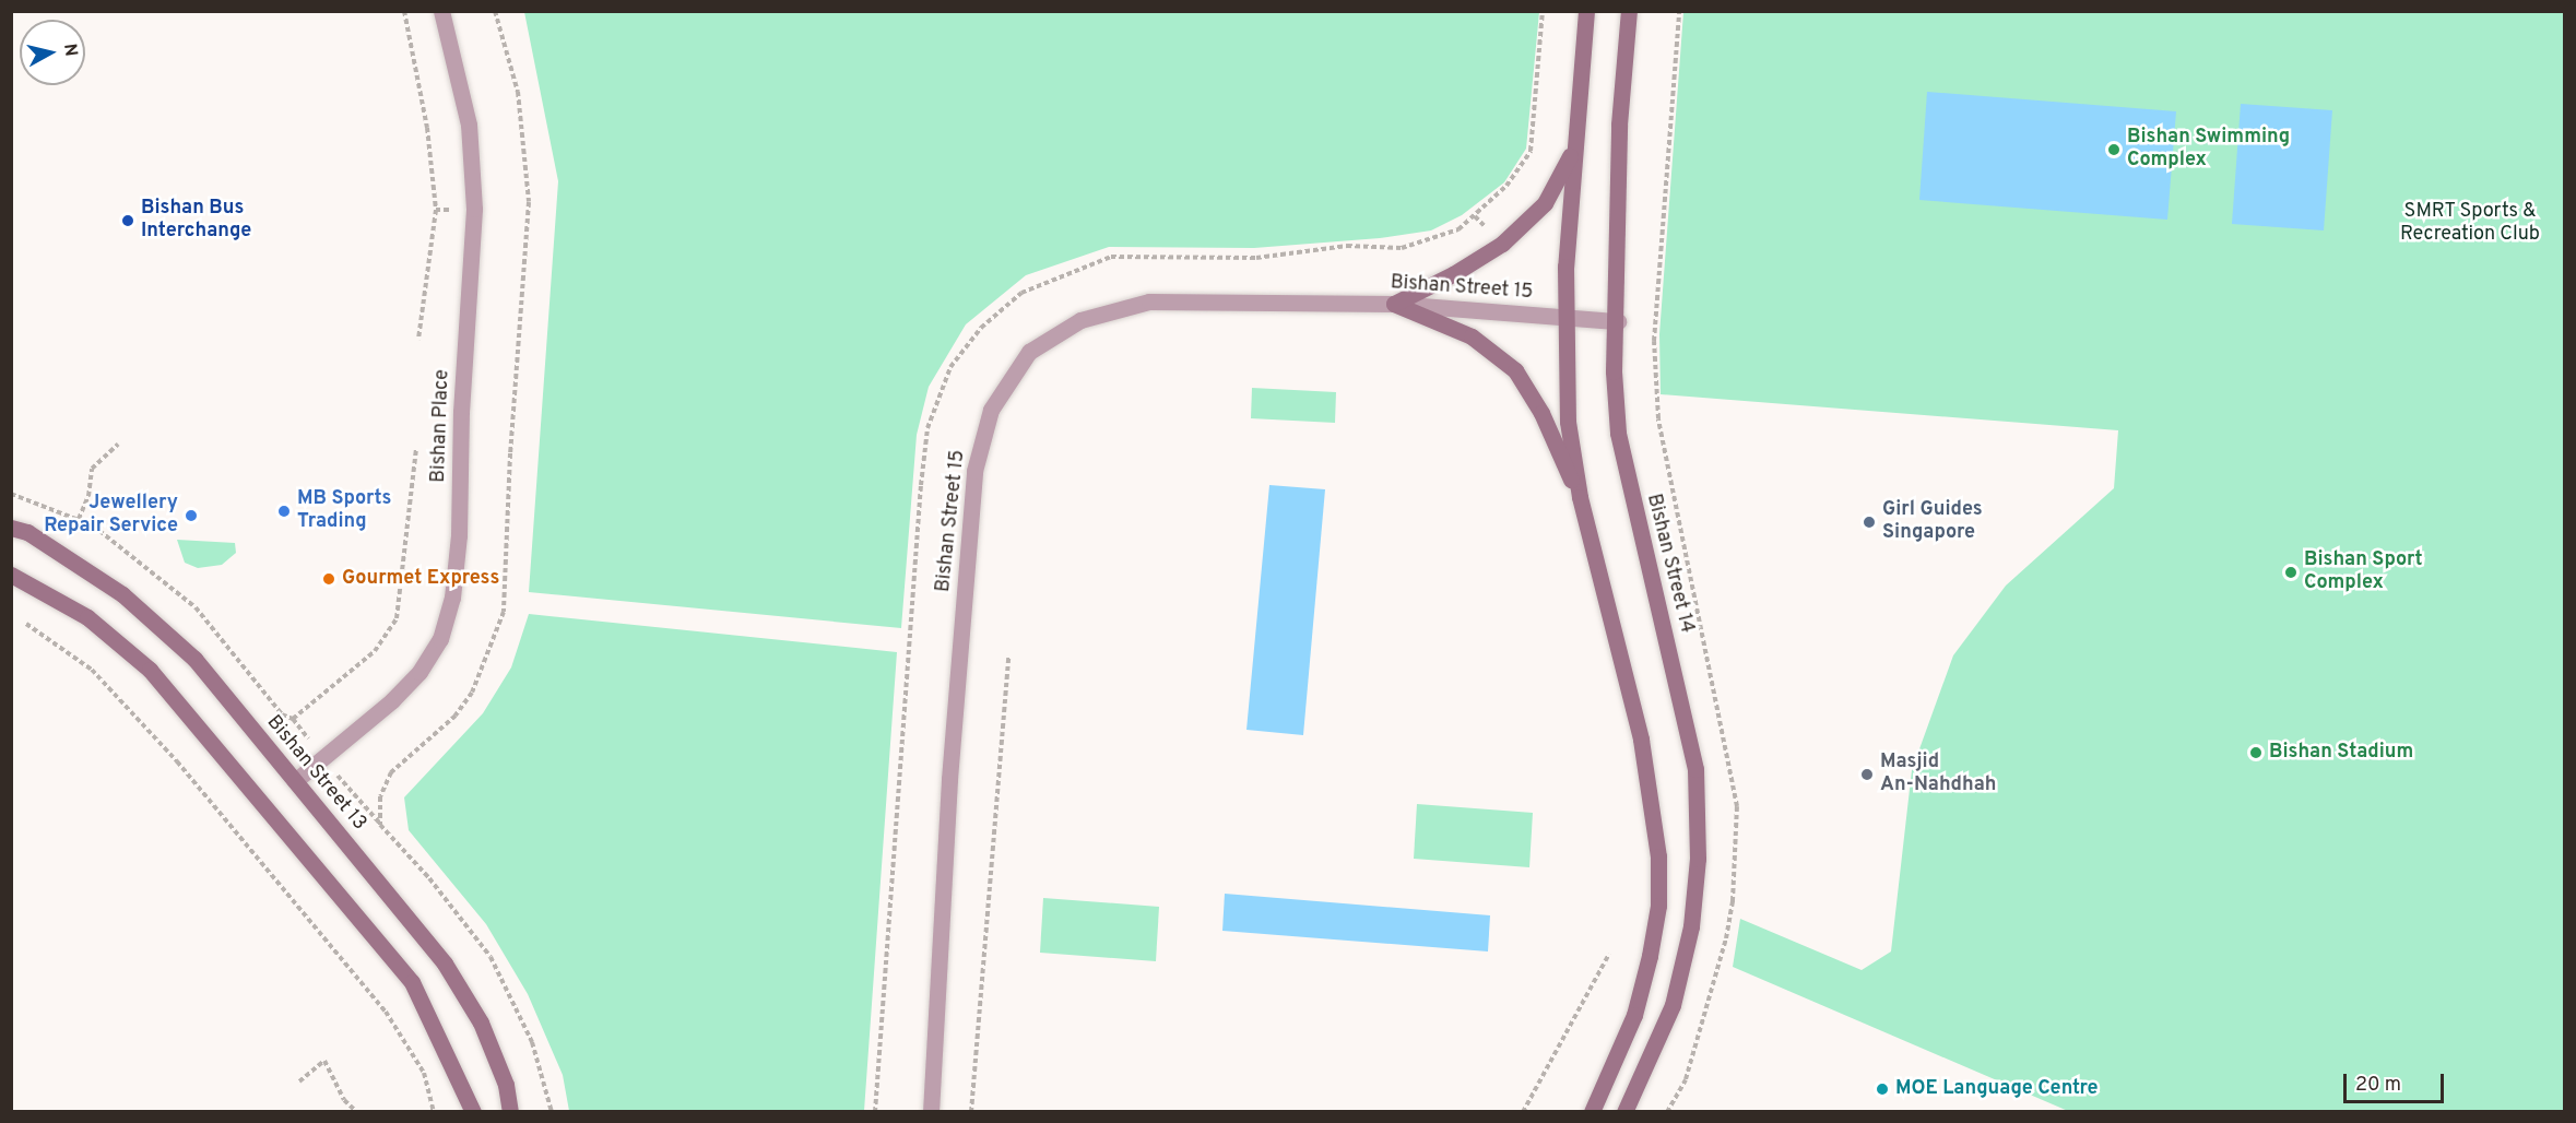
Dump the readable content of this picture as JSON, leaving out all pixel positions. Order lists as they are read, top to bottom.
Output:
{
  "streets": {
    "street": [
      "Bishan Street 15",
      "Bishan Place",
      "Bishan Street 14",
      "Bishan Street 13"
    ]
  },
  "crossings": [
    ["Bishan Street 15", "Bishan Street 14"],
    ["Bishan Place", "Bishan Street 13"]
  ],
  "parks": ["SMRT Sports & Recreation Club"],
  "places": [
    "Bishan Swimming Complex",
    "Bishan Bus Interchange",
    "MB Sports Trading",
    "Jewellery Repair Service",
    "Girl Guides Singapore",
    "Bishan Sport Complex",
    "Gourmet Express",
    "Bishan Stadium",
    "Masjid An-Nahdhah",
    "MOE Language Centre"
  ],
  "scale_bar": "20 m",
  "north": "right"
}
